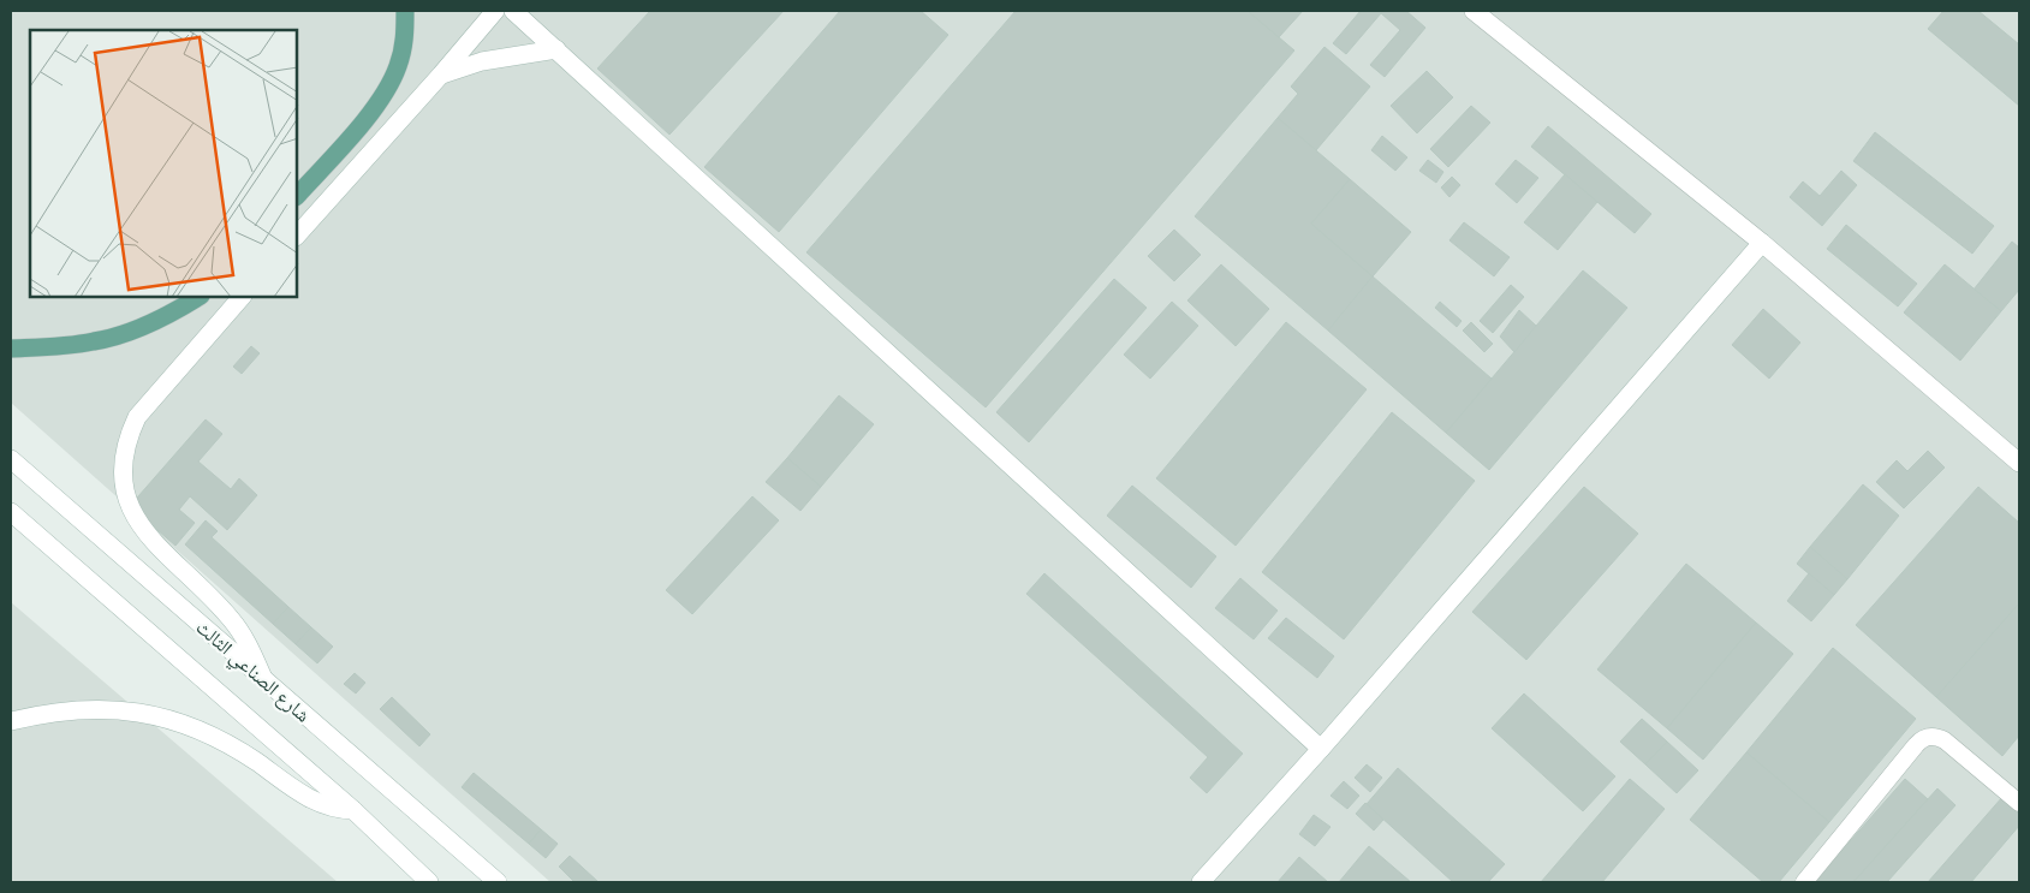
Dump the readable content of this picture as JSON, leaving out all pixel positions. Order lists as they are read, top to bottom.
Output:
{
  "streets": {
    "street": ["شارع الصناعي الثالث"]
  }
}
